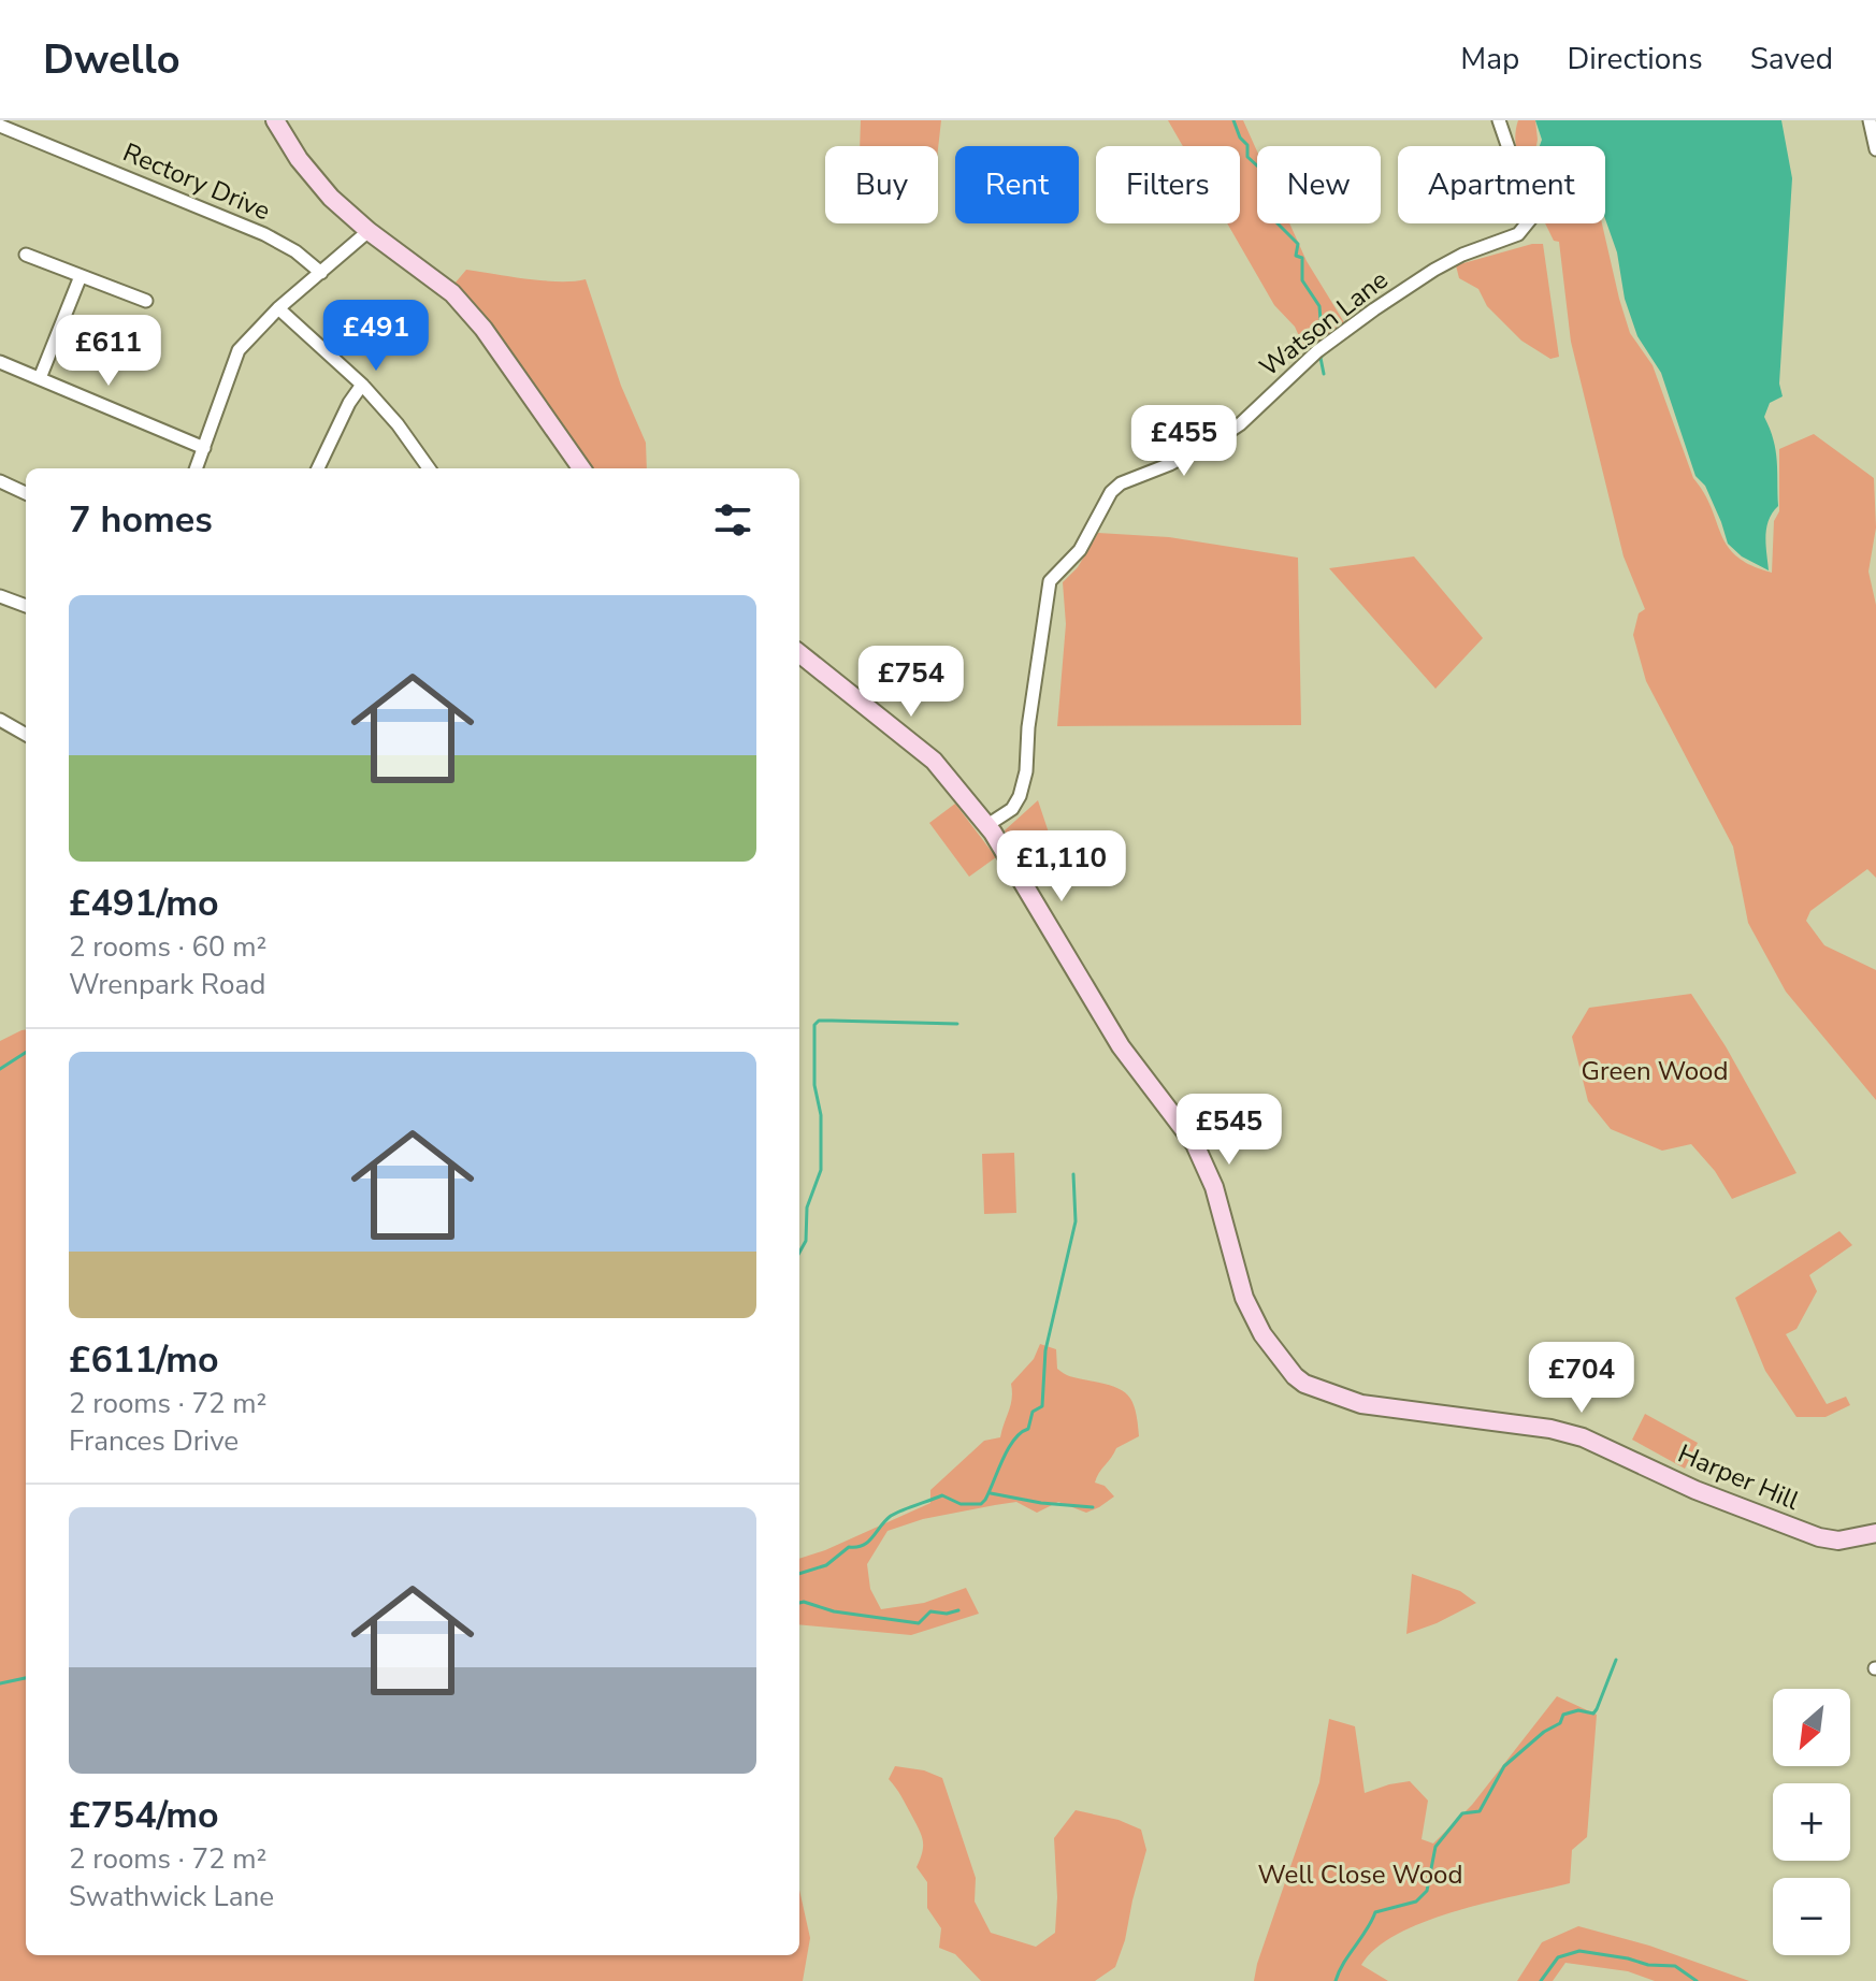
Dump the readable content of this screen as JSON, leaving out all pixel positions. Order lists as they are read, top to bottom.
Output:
{
  "streets": {
    "street": ["Rectory Drive", "Watson Lane", "Harper Hill"]
  },
  "crossings": [
    ["Watson Lane", "Harper Hill"]
  ],
  "parks": ["Green Wood", "Well Close Wood"],
  "north": "bottom left",
  "page": {
    "header": "Dwello",
    "nav": ["Map", "Directions", "Saved"],
    "chip": [
      "Buy",
      "Rent",
      "Filters",
      "New",
      "Apartment"
    ],
    "price": [
      "£491",
      "£611",
      "£455",
      "£754",
      "£1,110",
      "£545",
      "£704"
    ],
    "heading": "7 homes",
    "list": [
      {
        "name": "£491/mo",
        "note": "2 rooms · 60 m² · Wrenpark Road"
      },
      {
        "name": "£611/mo",
        "note": "2 rooms · 72 m² · Frances Drive"
      },
      {
        "name": "£754/mo",
        "note": "2 rooms · 72 m² · Swathwick Lane"
      }
    ],
    "map_buttons": ["+", "−"]
  }
}
